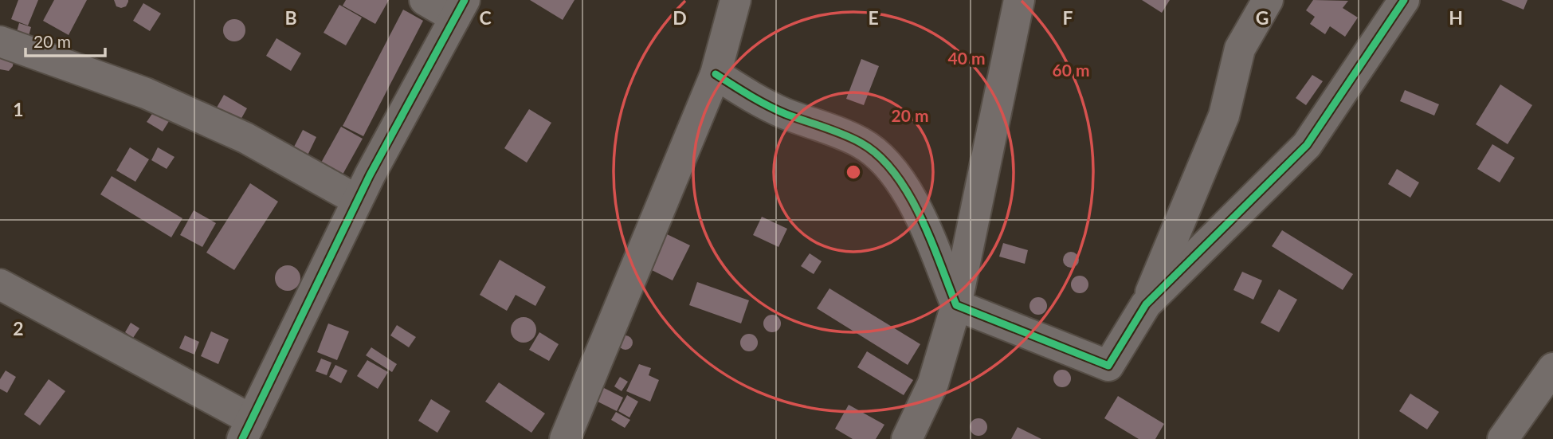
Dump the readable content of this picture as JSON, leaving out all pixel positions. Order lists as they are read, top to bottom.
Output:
{
  "scale_bar": "20 m",
  "grid": {
    "columns": [
      "B",
      "C",
      "D",
      "E",
      "F",
      "G",
      "H"
    ],
    "rows": ["1", "2"]
  },
  "rings": ["40 m", "60 m", "20 m"]
}
